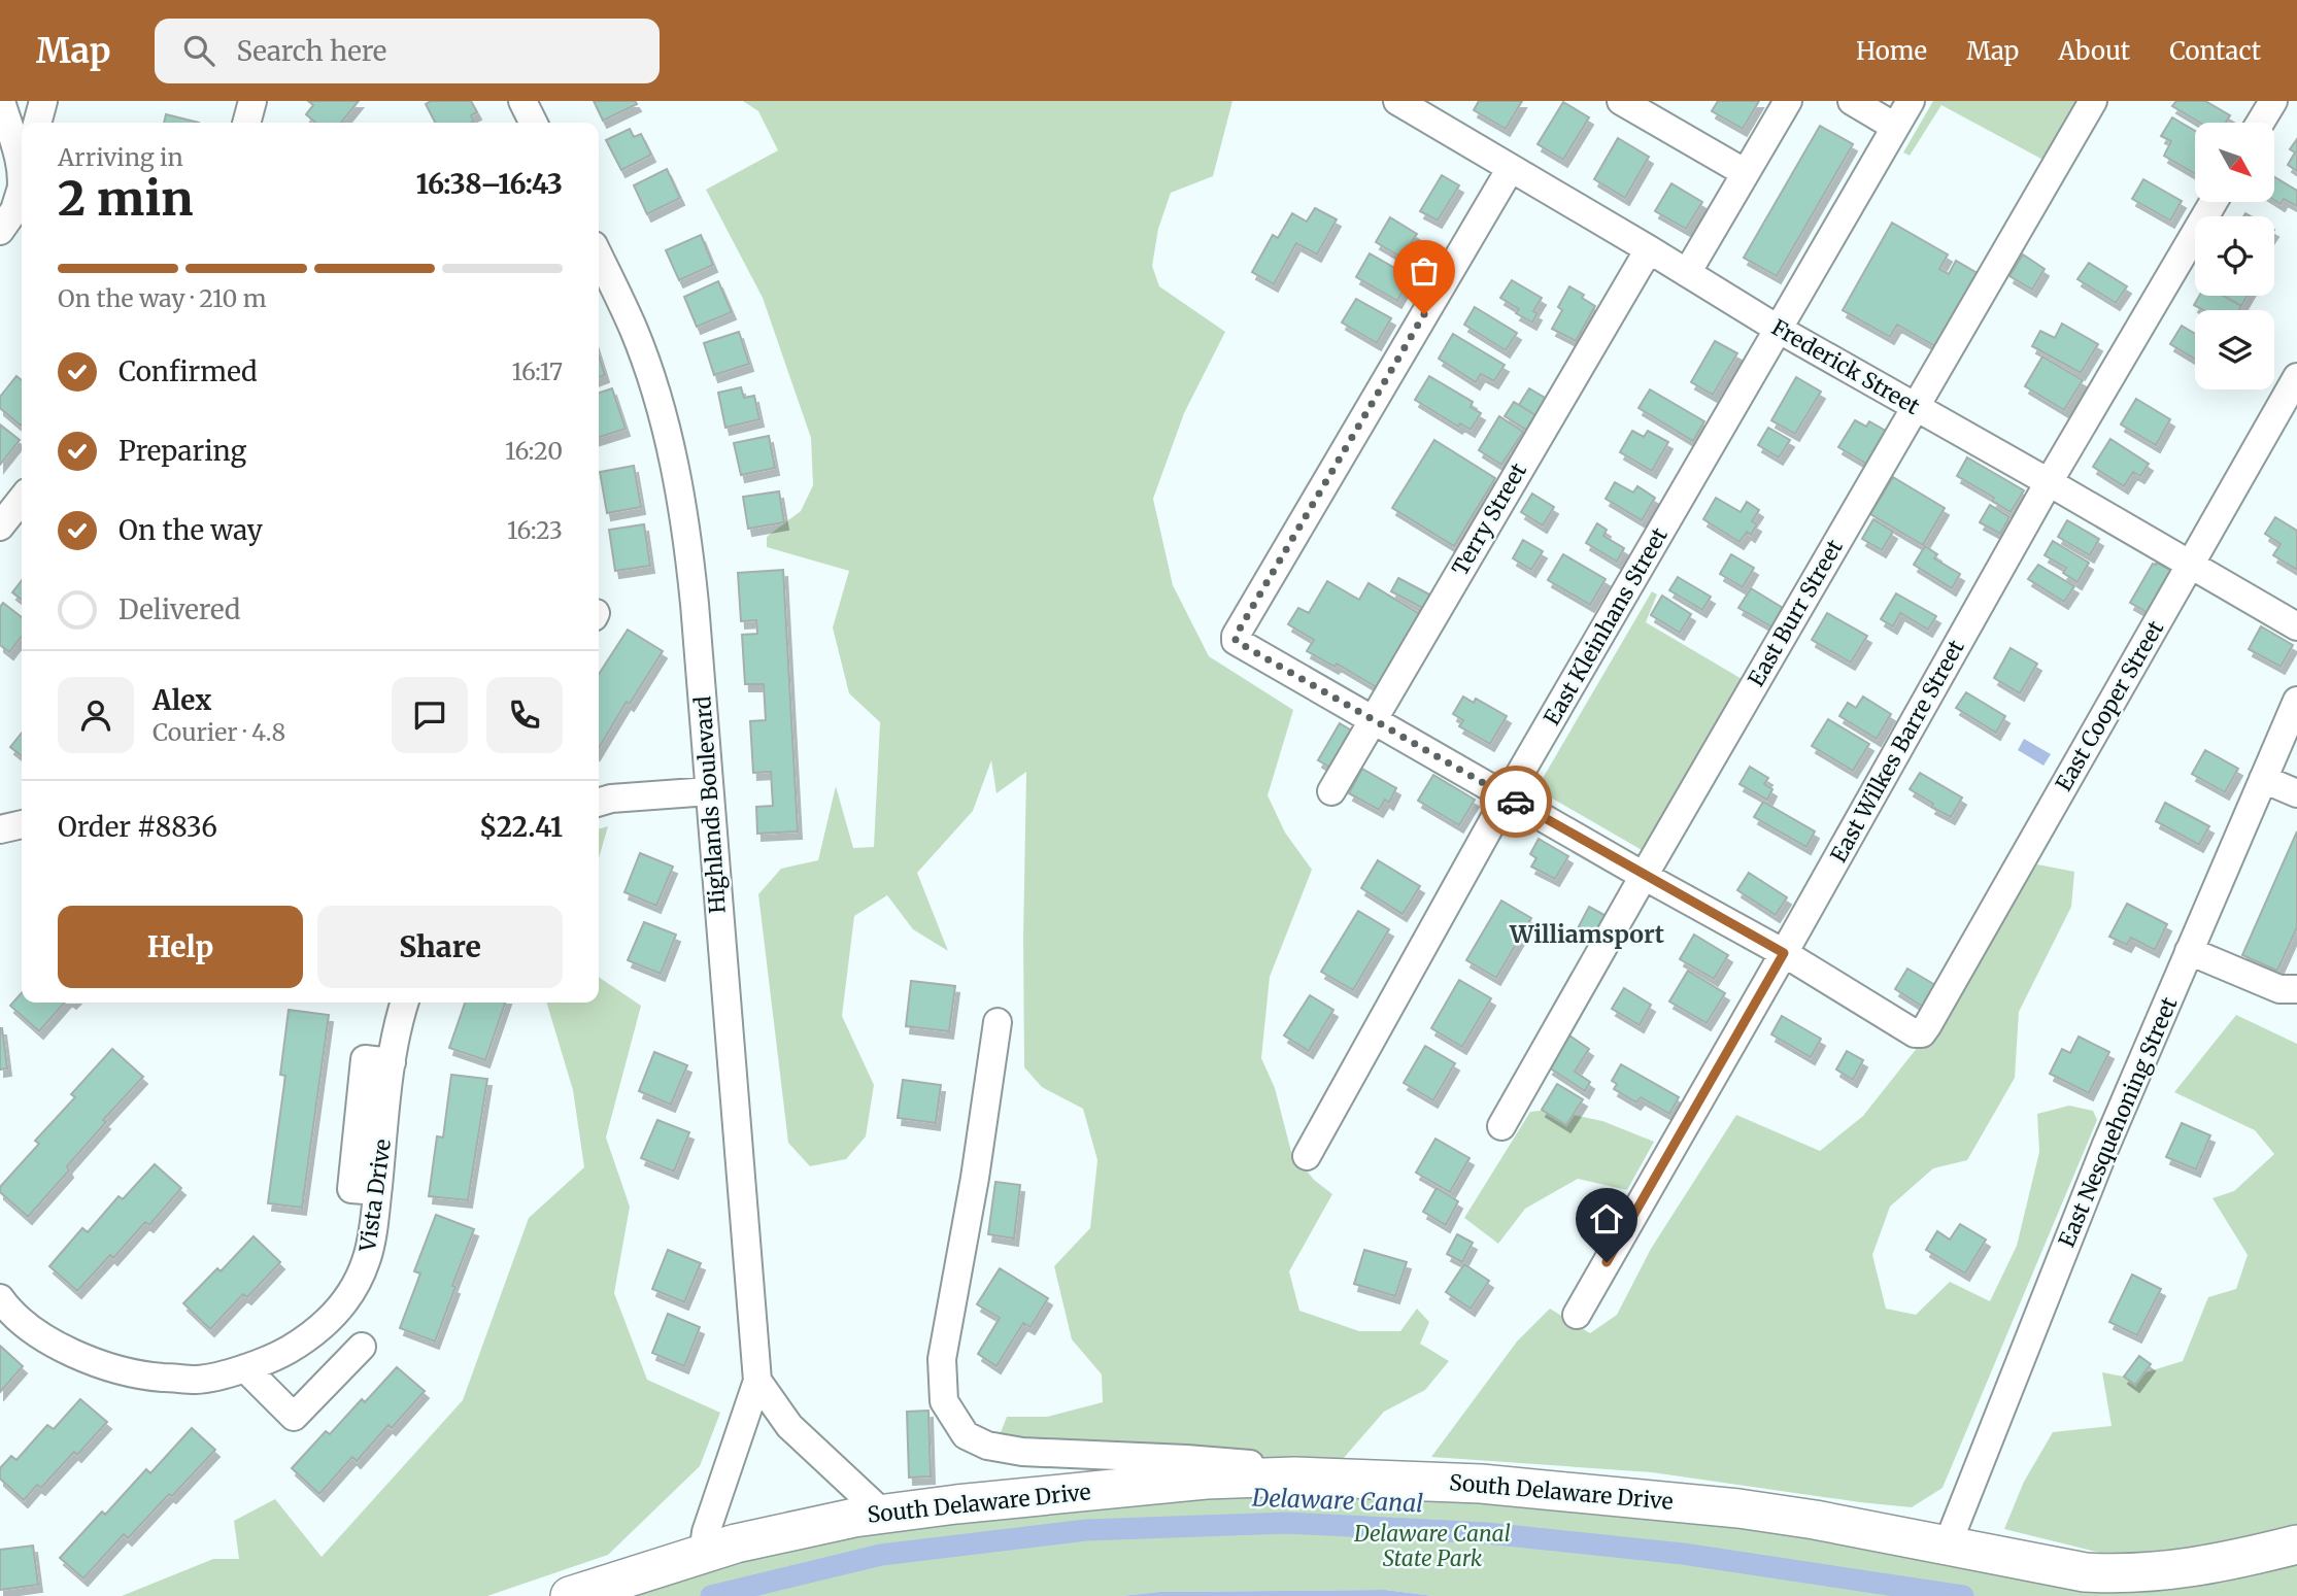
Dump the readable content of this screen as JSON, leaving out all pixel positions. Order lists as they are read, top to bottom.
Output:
{
  "streets": {
    "highway": ["South Delaware Drive"],
    "street": [
      "Frederick Street",
      "Terry Street",
      "East Burr Street",
      "East Kleinhans Street",
      "East Cooper Street",
      "East Wilkes Barre Street",
      "Highlands Boulevard",
      "East Nesquehoning Street",
      "Vista Drive"
    ]
  },
  "crossings": [
    ["Frederick Street", "Terry Street"],
    ["Frederick Street", "East Burr Street"],
    ["Frederick Street", "East Kleinhans Street"],
    ["Frederick Street", "East Cooper Street"],
    ["Frederick Street", "East Wilkes Barre Street"],
    ["East Cooper Street", "East Wilkes Barre Street"],
    ["Highlands Boulevard", "South Delaware Drive"],
    ["East Nesquehoning Street", "South Delaware Drive"]
  ],
  "districts": ["Williamsport"],
  "water": ["Delaware Canal"],
  "parks": ["Delaware Canal State Park"],
  "north": "bottom right",
  "page": {
    "header": "Map",
    "search": "Search here",
    "nav": [
      "Home",
      "Map",
      "About",
      "Contact"
    ],
    "heading": ["2 min", "Arriving in", "16:38–16:43"],
    "panel": [
      "Alex",
      "Courier · 4.8",
      "Order #8836",
      "$22.41"
    ],
    "bar": "On the way · 210 m",
    "list": [
      ["Confirmed", "16:17"],
      ["Preparing", "16:20"],
      ["On the way", "16:23"],
      "Delivered"
    ],
    "buttons": ["Help", "Share"]
  }
}
